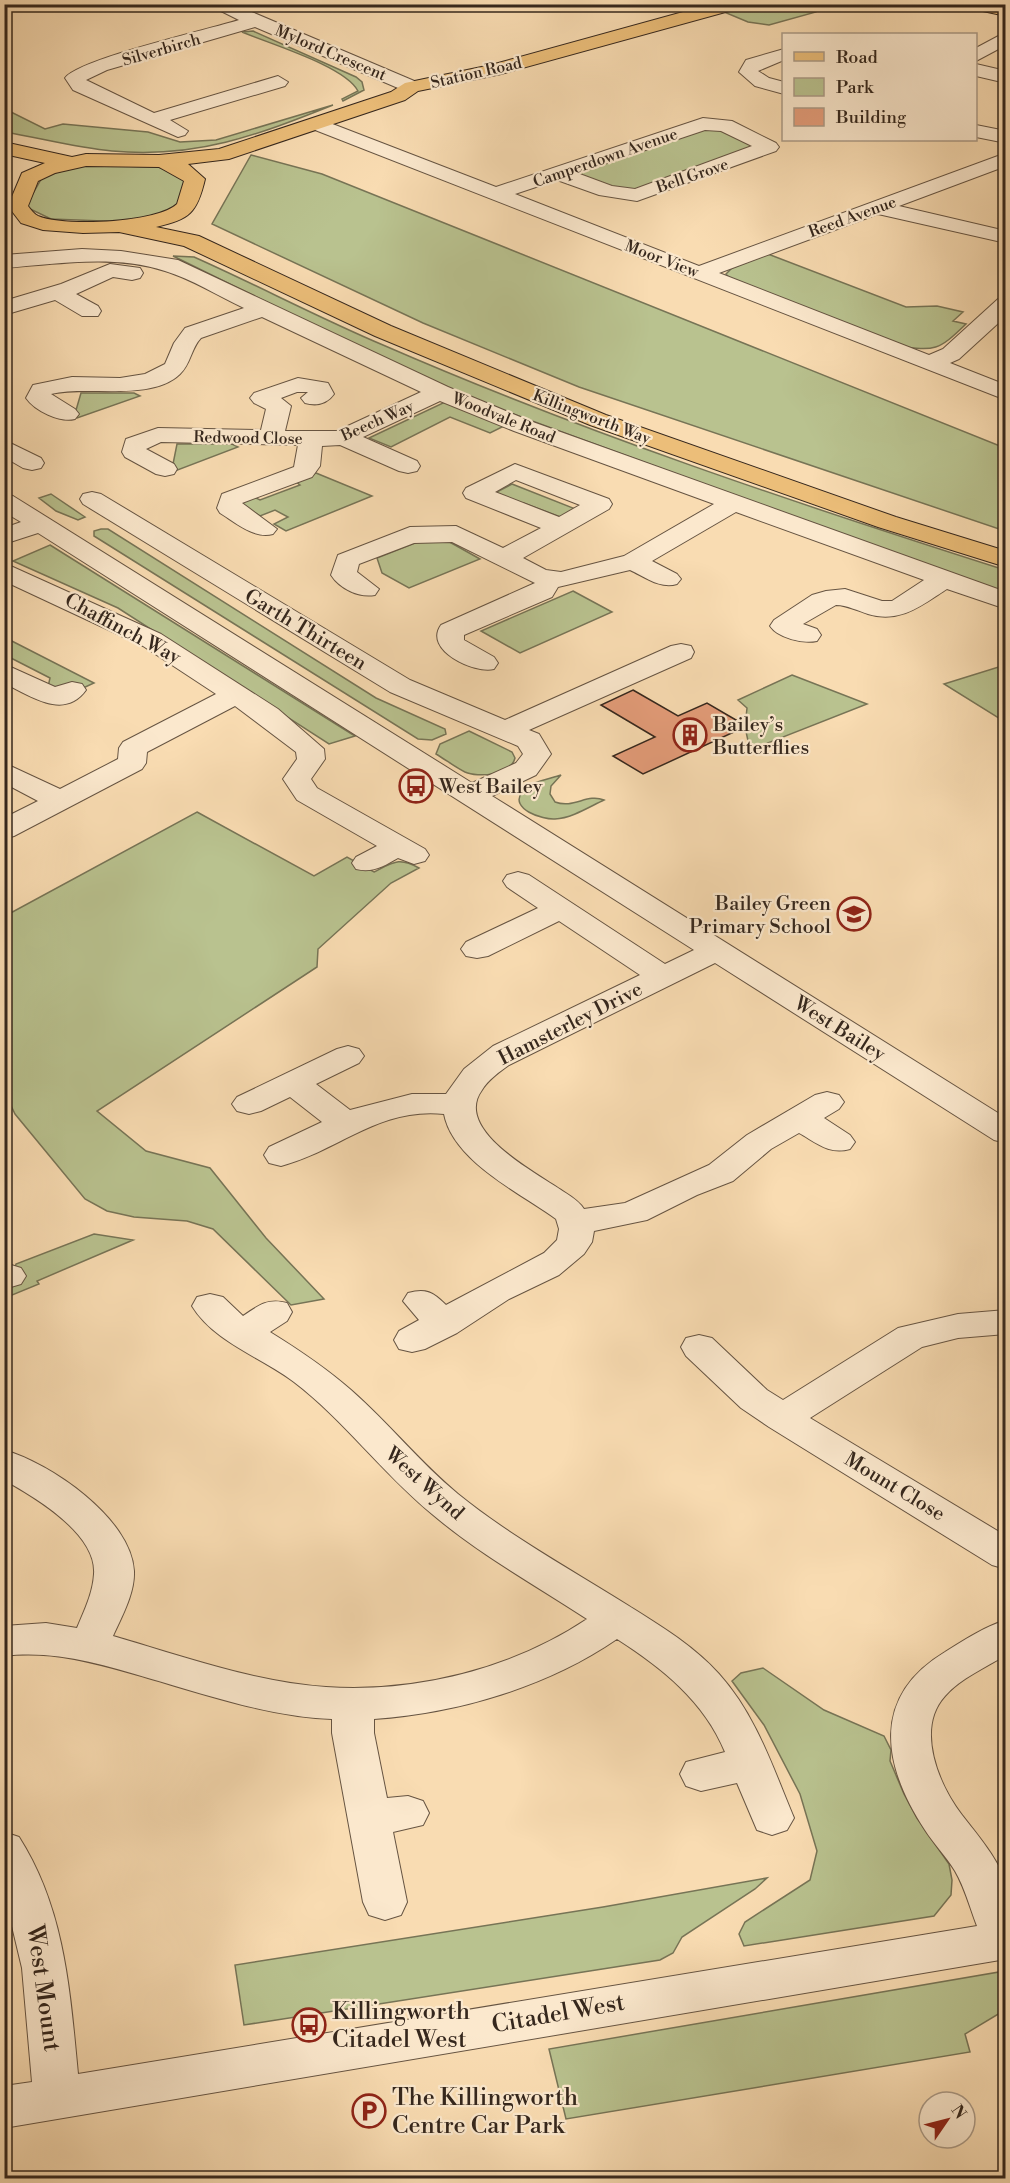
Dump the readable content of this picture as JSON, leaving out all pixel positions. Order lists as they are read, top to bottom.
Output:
{
  "streets": {
    "main road": ["Station Road", "Killingworth Way"],
    "street": [
      "Silverbirch",
      "Mylord Crescent",
      "Camperdown Avenue",
      "Bell Grove",
      "Reed Avenue",
      "Moor View",
      "Woodvale Road",
      "Beech Way",
      "Redwood Close",
      "Chaffinch Way",
      "Garth Thirteen",
      "Hamsterley Drive",
      "West Bailey",
      "West Wynd",
      "Mount Close",
      "West Mount",
      "Citadel West"
    ]
  },
  "crossings": [
    ["Silverbirch", "Mylord Crescent"],
    ["Mylord Crescent", "Station Road"],
    ["Station Road", "Moor View"],
    ["Camperdown Avenue", "Bell Grove"],
    ["Camperdown Avenue", "Moor View"],
    ["Reed Avenue", "Moor View"],
    ["Woodvale Road", "Beech Way"],
    ["Beech Way", "Redwood Close"],
    ["Garth Thirteen", "West Bailey"],
    ["Hamsterley Drive", "West Bailey"],
    ["West Mount", "Citadel West"]
  ],
  "places": {
    "building": ["Bailey’s Butterflies"],
    "bus stop": ["West Bailey", "Killingworth Citadel West"],
    "school or university": ["Bailey Green Primary School"],
    "parking": ["The Killingworth Centre Car Park"]
  },
  "legend": ["Road", "Park", "Building"],
  "north": "top right"
}
